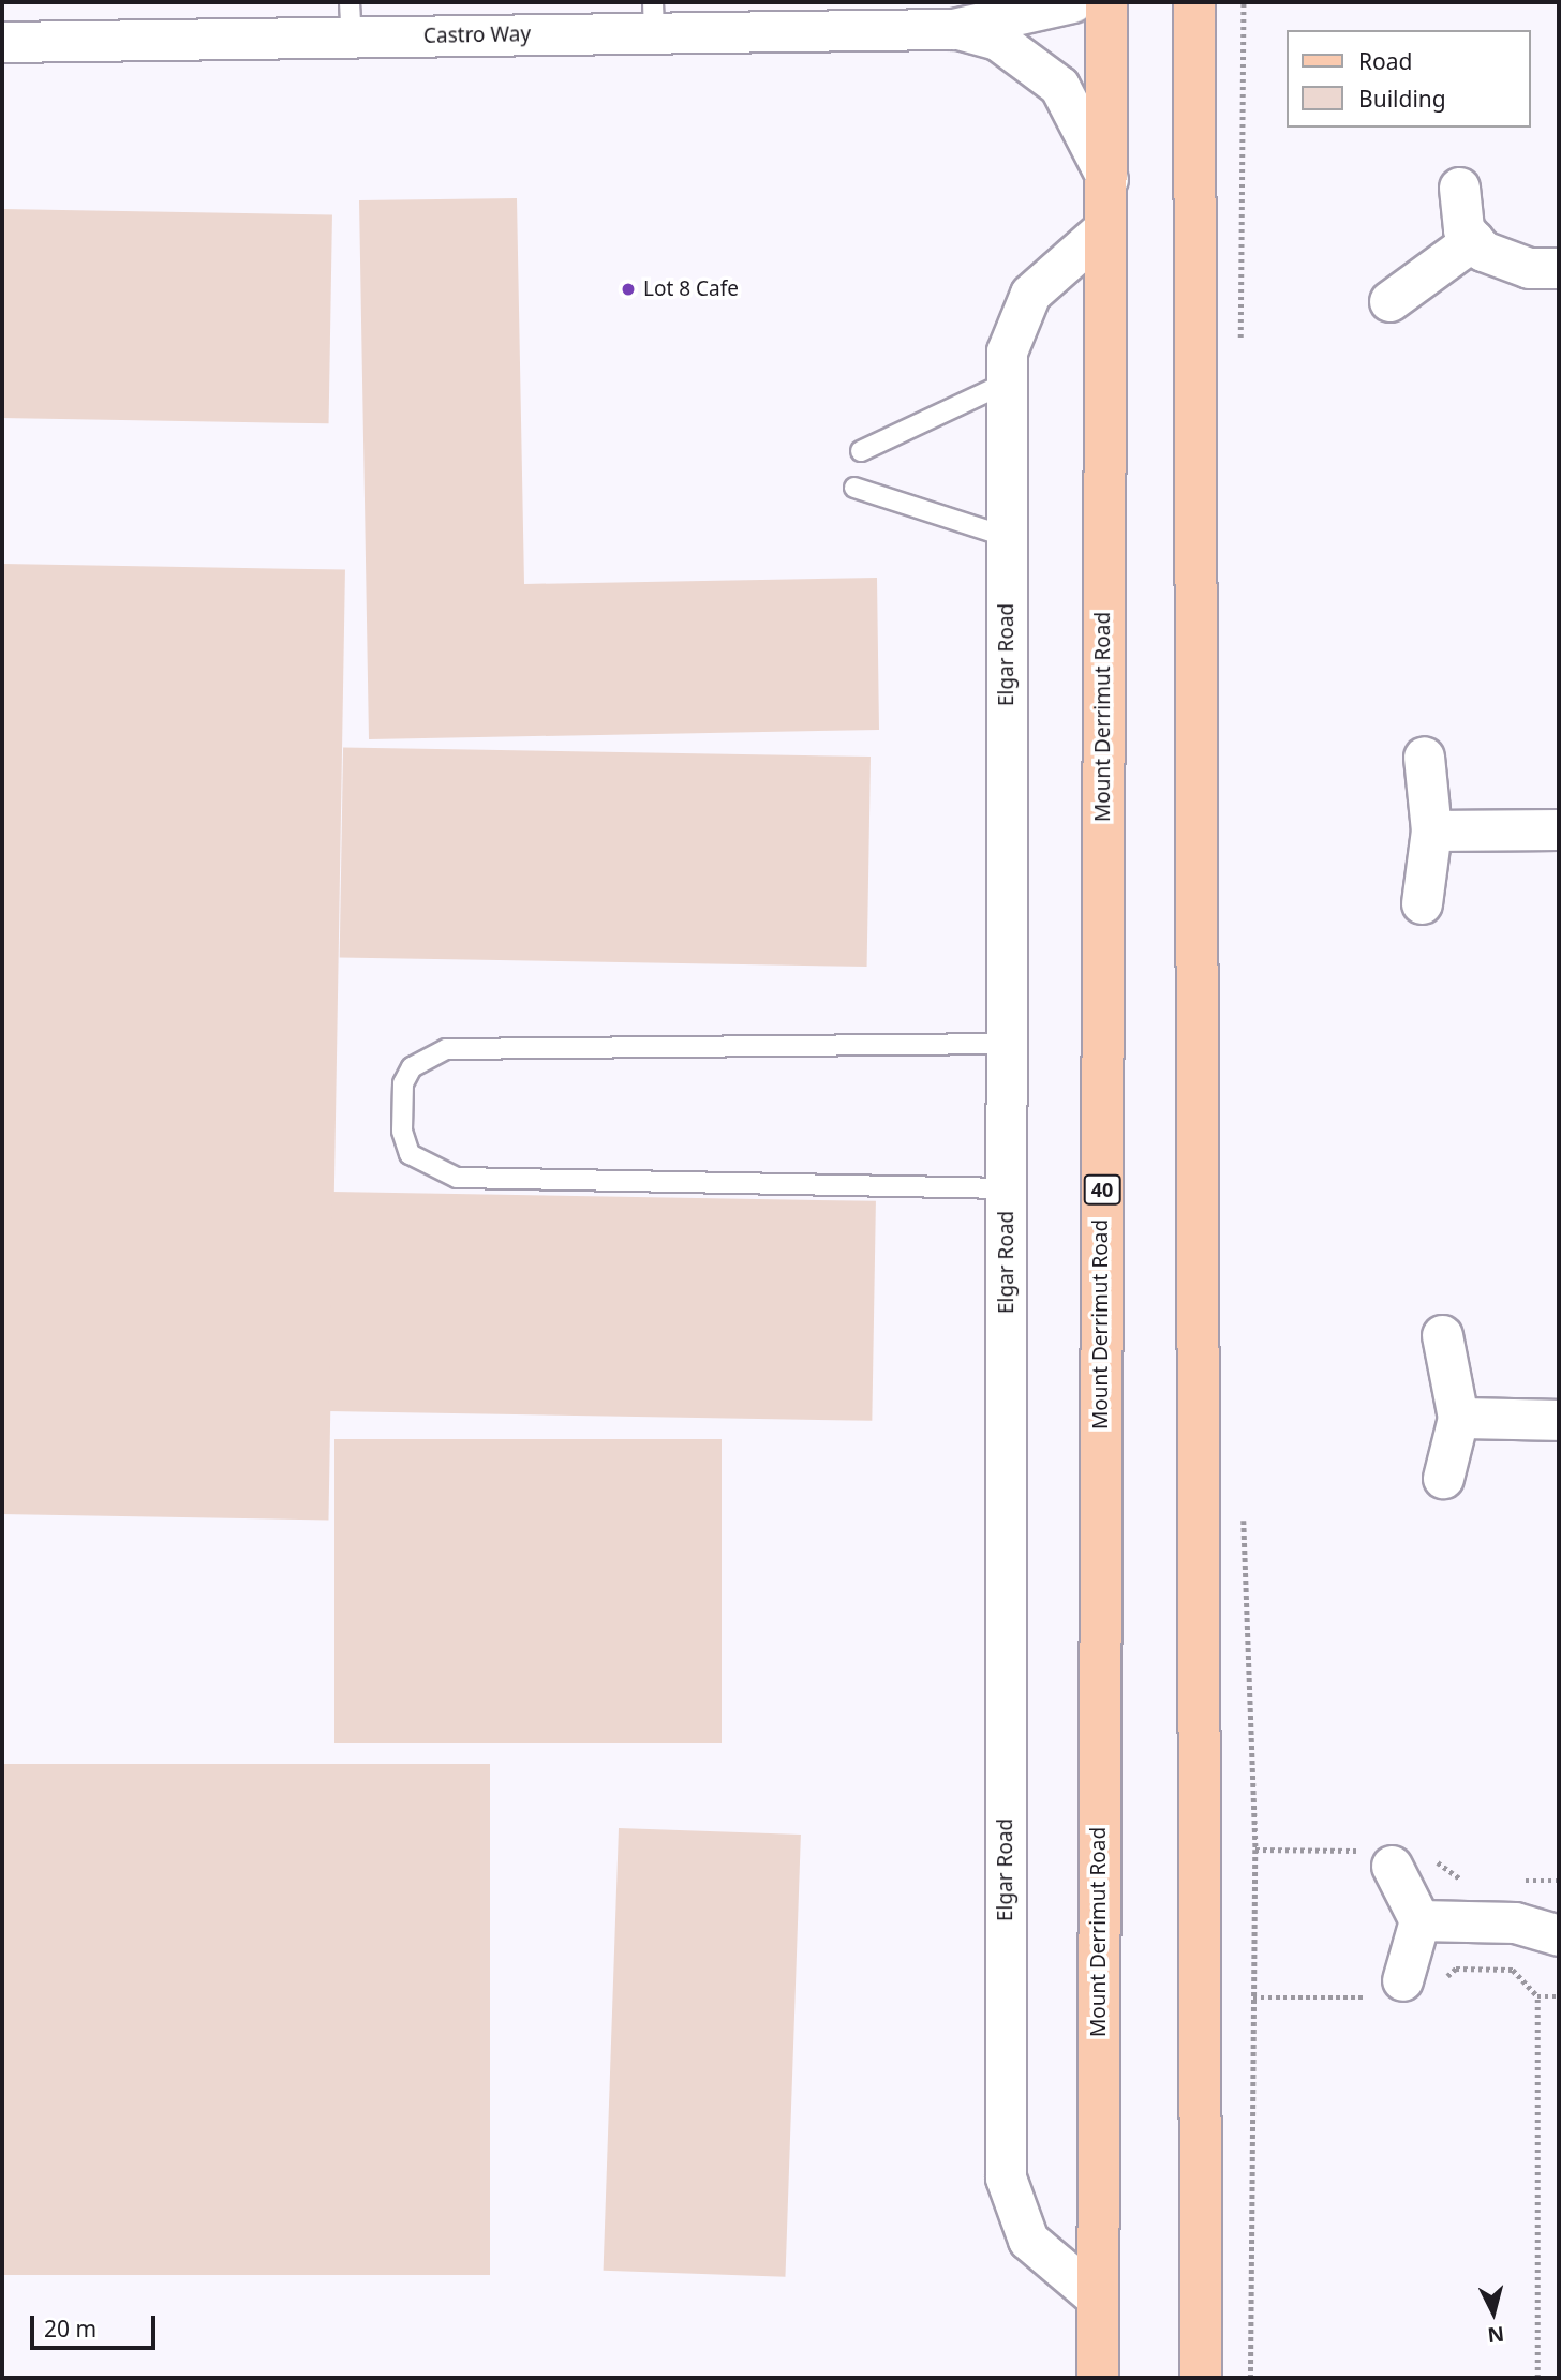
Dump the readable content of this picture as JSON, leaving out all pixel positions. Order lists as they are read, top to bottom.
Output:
{
  "streets": {
    "main road": ["Mount Derrimut Road", "40"],
    "street": ["Castro Way", "Elgar Road"]
  },
  "crossings": [
    ["Castro Way", "Mount Derrimut Road"],
    ["Elgar Road", "Mount Derrimut Road"]
  ],
  "places": ["Lot 8 Cafe"],
  "legend": ["Road", "Building"],
  "scale_bar": "20 m",
  "north": "bottom"
}
